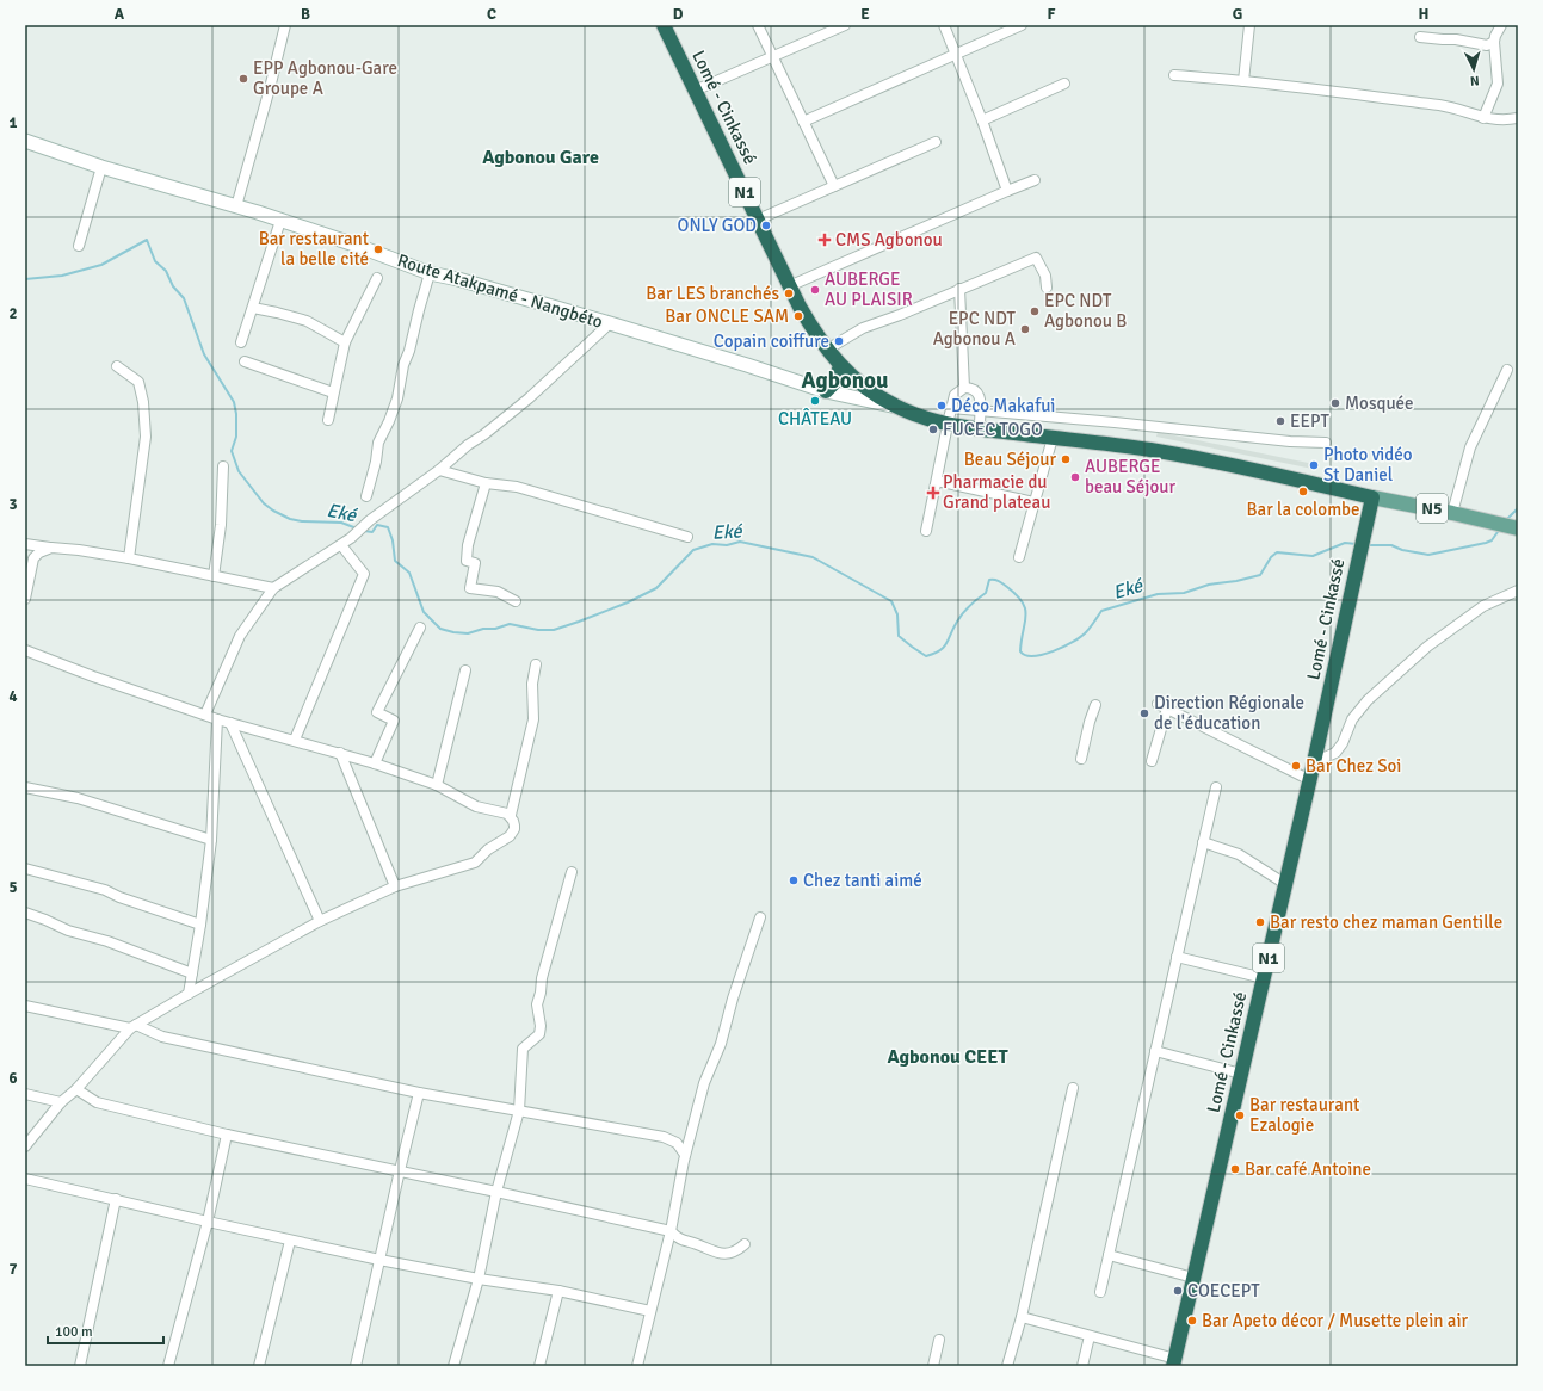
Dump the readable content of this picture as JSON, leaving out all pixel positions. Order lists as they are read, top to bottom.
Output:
{
  "streets": {
    "highway": ["Lomé - Cinkassé", "N1"],
    "main road": ["Route Atakpamé - Nangbéto", "N5"]
  },
  "crossings": [
    ["Lomé - Cinkassé", "N1"],
    ["Lomé - Cinkassé", "Route Atakpamé - Nangbéto"],
    ["Lomé - Cinkassé", "N5"],
    ["N1", "N5"]
  ],
  "districts": ["Agbonou Gare", "Agbonou", "Agbonou CEET"],
  "water": ["Eké"],
  "places": {
    "other": [
      "EPP Agbonou-Gare Groupe A",
      "ONLY GOD",
      "Bar restaurant la belle cité",
      "AUBERGE AU PLAISIR",
      "Bar LES branchés",
      "EPC NDT Agbonou B",
      "Bar ONCLE SAM",
      "EPC NDT Agbonou A",
      "Copain coiffure",
      "CHÂTEAU",
      "Mosquée",
      "Déco Makafui",
      "EEPT",
      "FUCEC TOGO",
      "Beau Séjour",
      "Photo vidéo St Daniel",
      "AUBERGE beau Séjour",
      "Bar la colombe",
      "Direction Régionale de l'éducation",
      "Bar Chez Soi",
      "Chez tanti aimé",
      "Bar resto chez maman Gentille",
      "Bar restaurant Ezalogie",
      "Bar café Antoine",
      "COECEPT",
      "Bar Apeto décor / Musette plein air"
    ],
    "health": ["CMS Agbonou", "Pharmacie du Grand plateau"]
  },
  "scale_bar": "100 m",
  "north": "bottom",
  "grid": {
    "columns": [
      "A",
      "B",
      "C",
      "D",
      "E",
      "F",
      "G",
      "H"
    ],
    "rows": [
      "1",
      "2",
      "3",
      "4",
      "5",
      "6",
      "7"
    ]
  }
}
